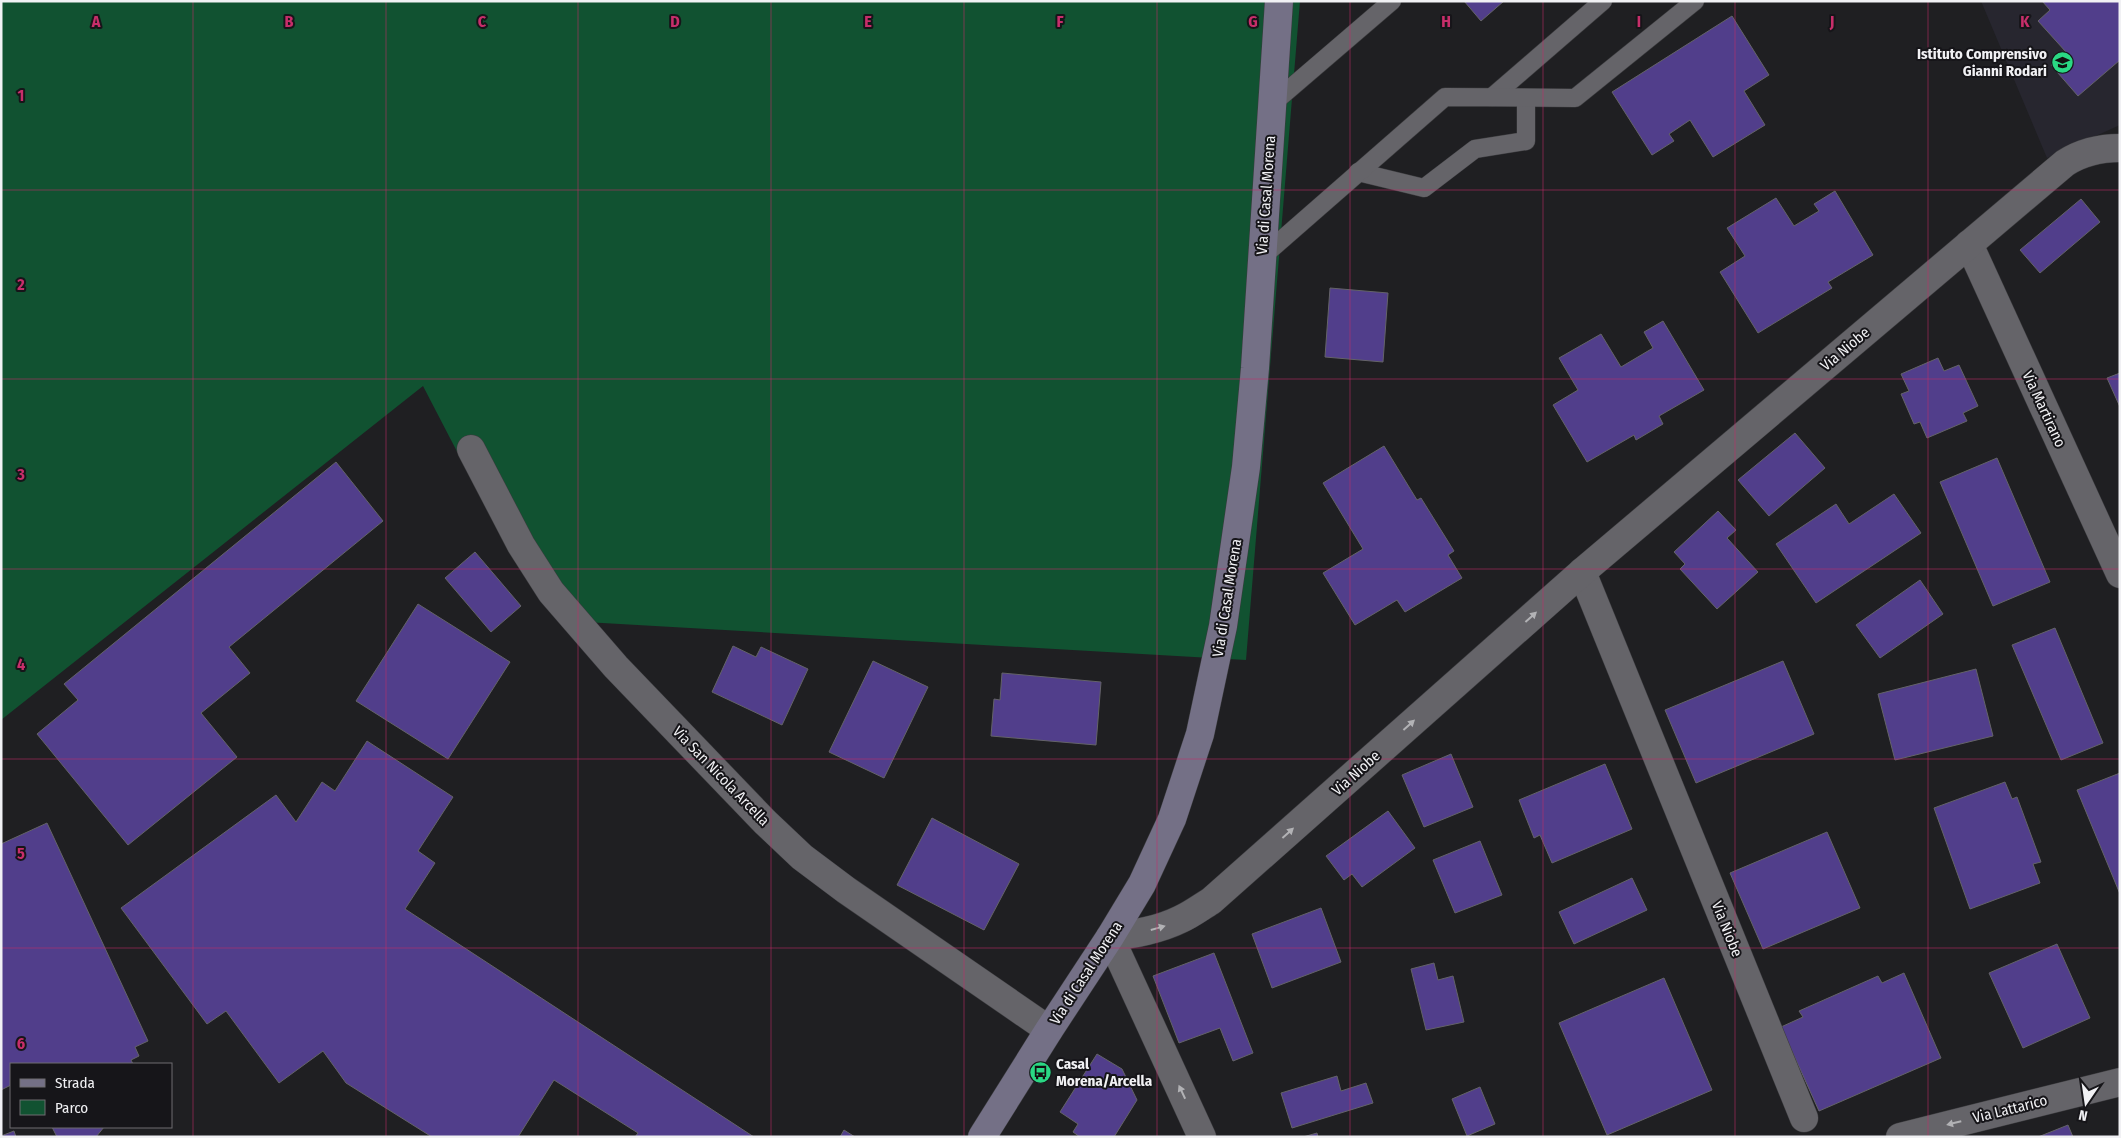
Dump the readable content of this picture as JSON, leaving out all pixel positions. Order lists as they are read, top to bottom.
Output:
{
  "streets": {
    "main road": ["Via di Casal Morena"],
    "street": [
      "Via Niobe",
      "Via Martirano",
      "Via San Nicola Arcella",
      "Via Lattarico"
    ]
  },
  "crossings": [
    ["Via di Casal Morena", "Via Niobe"],
    ["Via di Casal Morena", "Via San Nicola Arcella"],
    ["Via Niobe", "Via Martirano"]
  ],
  "one_way": ["Via Lattarico"],
  "places": {
    "school or university": ["Istituto Comprensivo Gianni Rodari"],
    "bus stop": ["Casal Morena/Arcella"]
  },
  "legend": ["Strada", "Parco"],
  "north": "bottom",
  "grid": {
    "columns": [
      "A",
      "B",
      "C",
      "D",
      "E",
      "F",
      "G",
      "H",
      "I",
      "J",
      "K"
    ],
    "rows": [
      "1",
      "2",
      "3",
      "4",
      "5",
      "6"
    ]
  }
}
